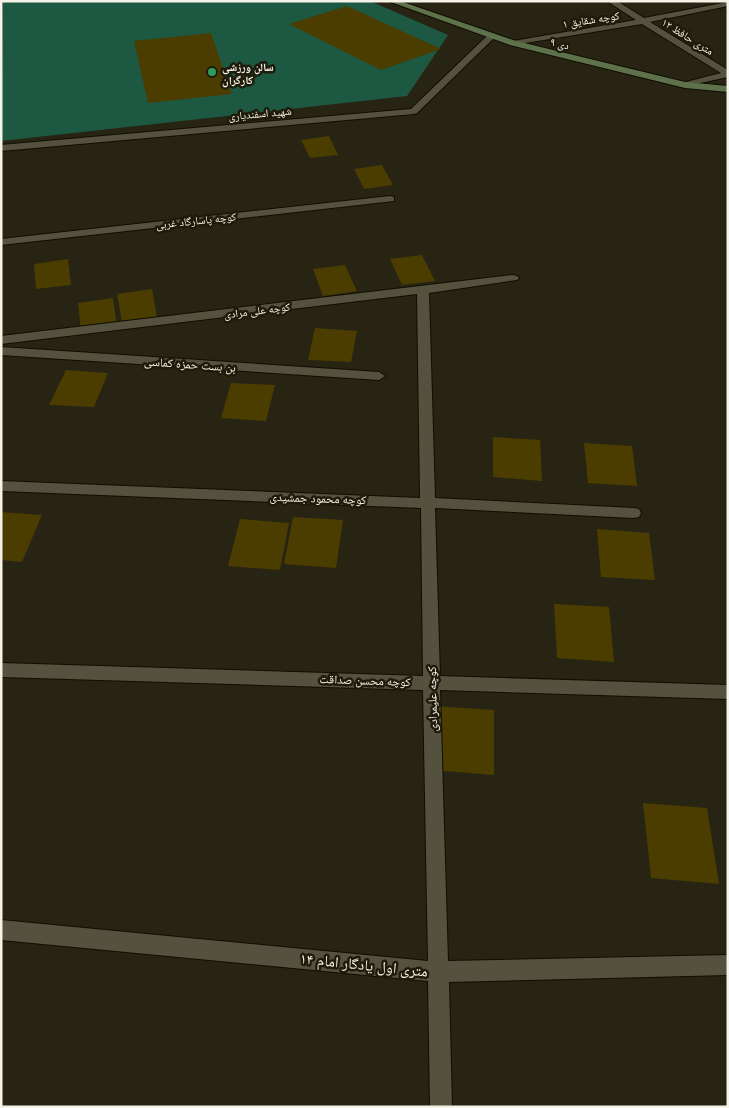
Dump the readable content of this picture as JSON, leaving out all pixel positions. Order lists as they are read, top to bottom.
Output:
{
  "streets": {
    "street": [
      "کوچه شقایق ۱",
      "۱۲ متری حافظ",
      "۹ دی",
      "شهید اسفندیاری",
      "کوچه پاسارگاد غربی",
      "کوچه علی مرادی",
      "بن بست حمزه کماسی",
      "کوچه محمود جمشیدی",
      "کوچه محسن صداقت",
      "کوچه علیمرادی",
      "۱۴ متری اول یادگار امام"
    ]
  },
  "crossings": [
    ["کوچه شقایق ۱", "۱۲ متری حافظ"],
    ["کوچه شقایق ۱", "۹ دی"],
    ["۹ دی", "شهید اسفندیاری"],
    ["کوچه علی مرادی", "کوچه علیمرادی"],
    ["کوچه محمود جمشیدی", "کوچه علیمرادی"],
    ["کوچه محسن صداقت", "کوچه علیمرادی"],
    ["کوچه علیمرادی", "۱۴ متری اول یادگار امام"]
  ],
  "places": ["سالن ورزشی کارگران"]
}
